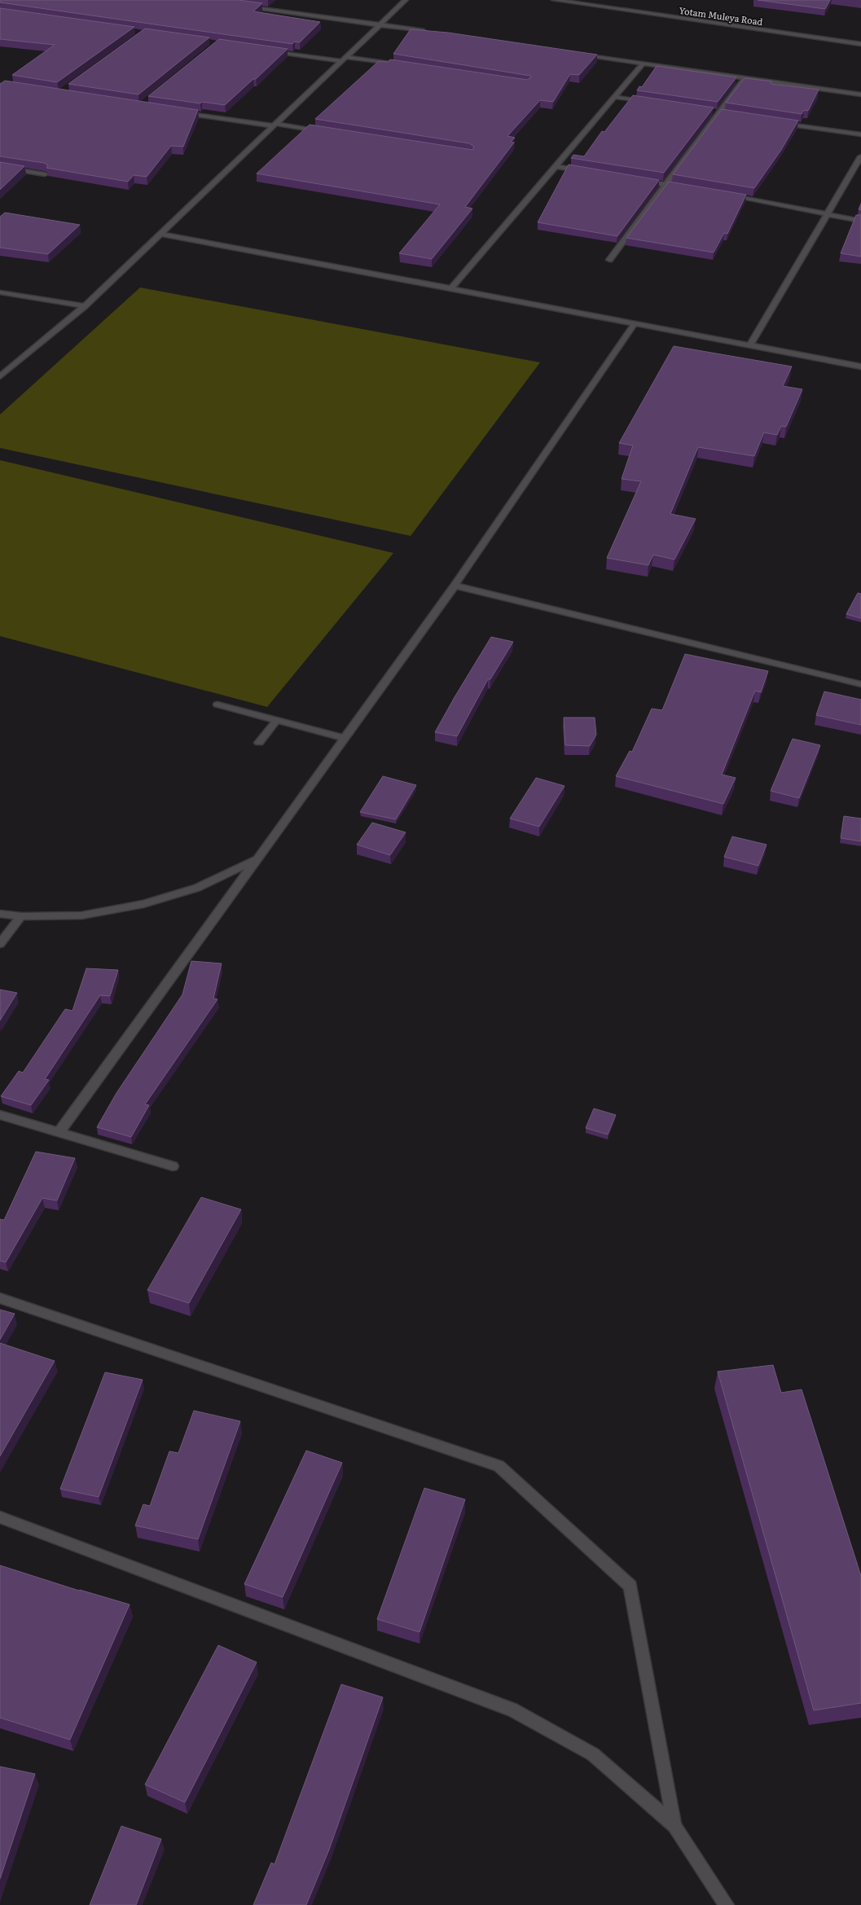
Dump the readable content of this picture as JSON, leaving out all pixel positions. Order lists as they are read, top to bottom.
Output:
{
  "streets": {
    "street": ["Yotam Muleya Road"]
  }
}
